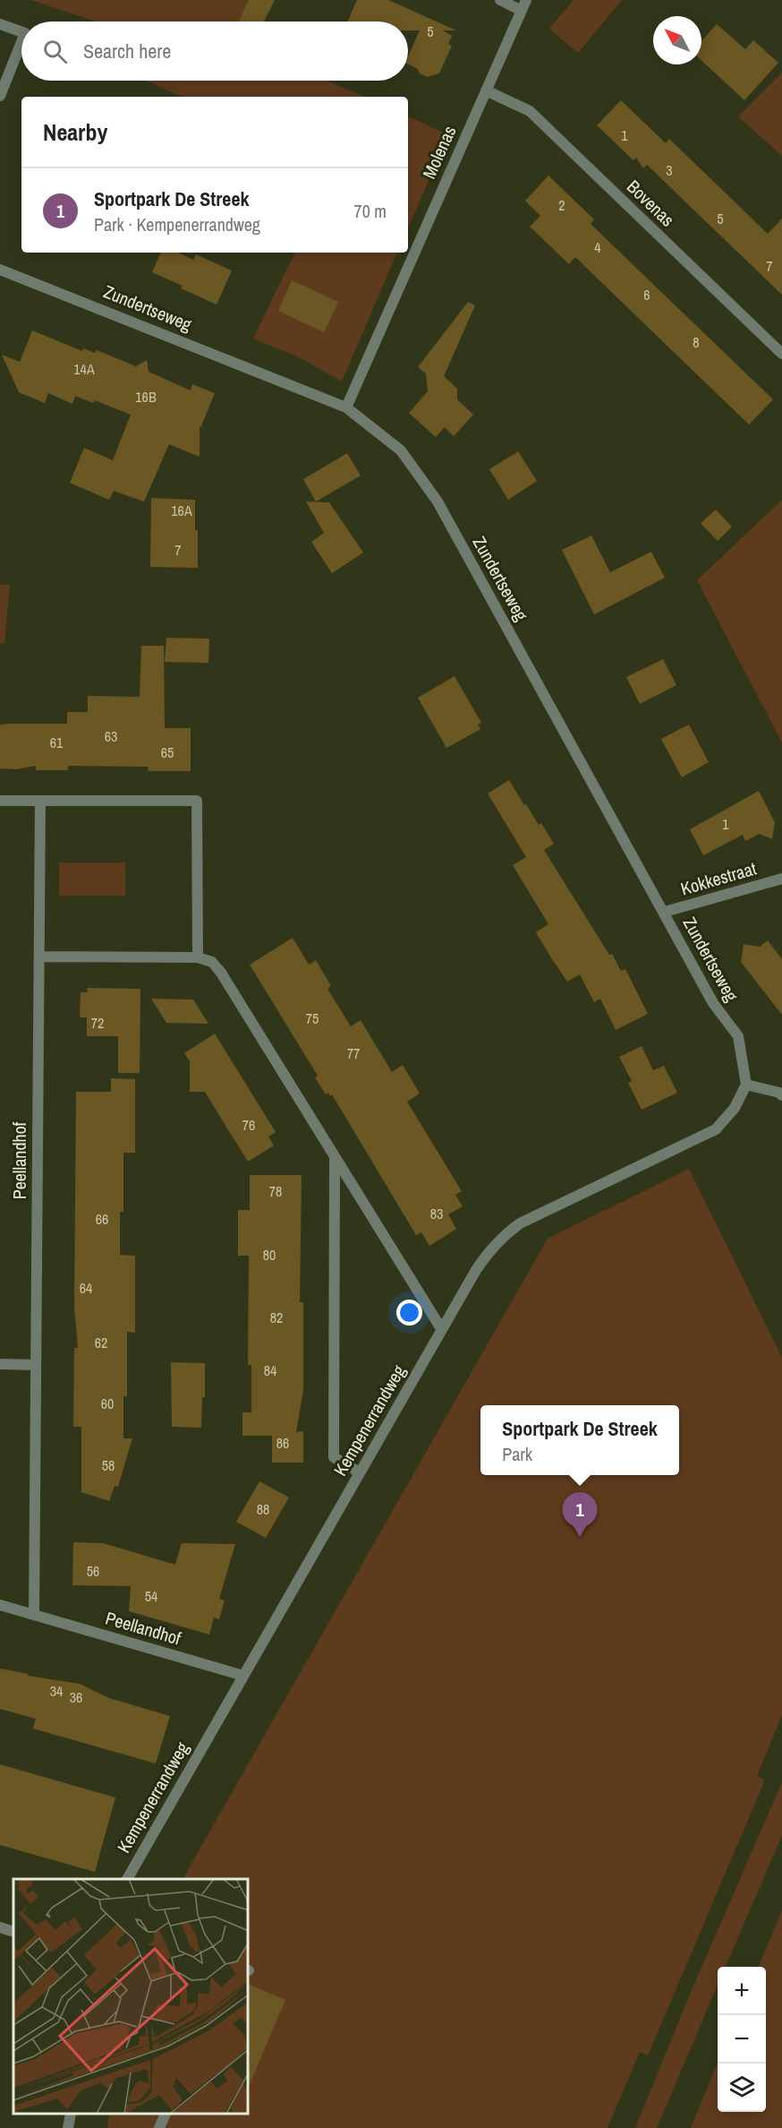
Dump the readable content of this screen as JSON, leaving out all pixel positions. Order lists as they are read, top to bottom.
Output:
{
  "streets": {
    "street": [
      "Molenas",
      "Bovenas",
      "Zundertseweg",
      "Kokkestraat",
      "Peellandhof",
      "Kempenerrandweg"
    ]
  },
  "crossings": [
    ["Molenas", "Bovenas"],
    ["Molenas", "Zundertseweg"],
    ["Zundertseweg", "Kokkestraat"],
    ["Zundertseweg", "Kempenerrandweg"],
    ["Peellandhof", "Kempenerrandweg"]
  ],
  "house_numbers": [
    "5",
    "1",
    "3",
    "2",
    "5",
    "4",
    "7",
    "6",
    "8",
    "14A",
    "16B",
    "16A",
    "7",
    "63",
    "61",
    "65",
    "1",
    "75",
    "72",
    "77",
    "76",
    "78",
    "83",
    "66",
    "80",
    "64",
    "82",
    "62",
    "84",
    "60",
    "86",
    "58",
    "88",
    "56",
    "54",
    "34",
    "36"
  ],
  "north": "top left",
  "page": {
    "search": "Search here",
    "heading": "Nearby",
    "list": [
      {
        "mark": "1",
        "name": "Sportpark De Streek",
        "note": "Park · Kempenerrandweg",
        "value": "70 m"
      }
    ],
    "popup": ["Sportpark De Streek", "Park"],
    "pins": "1",
    "map_buttons": ["+", "−"]
  }
}
